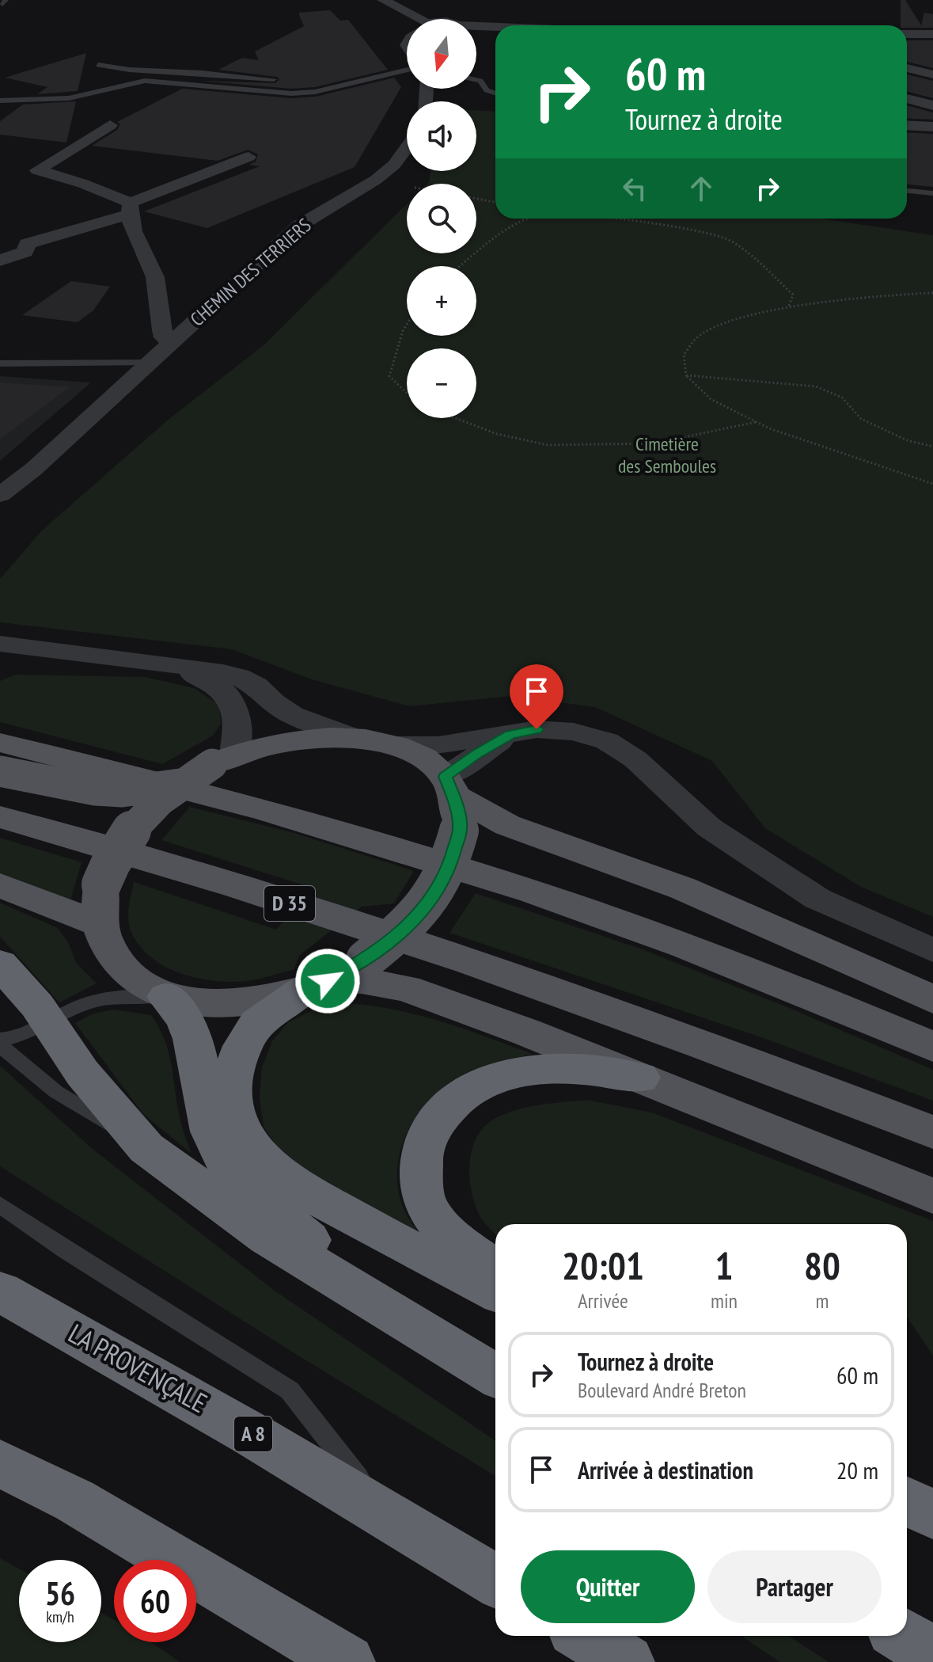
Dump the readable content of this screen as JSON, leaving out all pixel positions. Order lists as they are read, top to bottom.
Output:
{
  "streets": {
    "highway": ["LA PROVENÇALE", "A 8"],
    "main road": ["D 35"],
    "street": ["CHEMIN DES TERRIERS"]
  },
  "parks": ["Cimetière des Semboules"],
  "north": "bottom",
  "page": {
    "map_buttons": ["+", "−"],
    "turn": ["60 m", "Tournez à droite"],
    "eta": [
      "20:01",
      "Arrivée",
      "1",
      "min",
      "80",
      "m"
    ],
    "list": [
      {
        "name": "Tournez à droite",
        "note": "Boulevard André Breton",
        "value": "60 m"
      },
      {
        "name": "Arrivée à destination",
        "value": "20 m"
      }
    ],
    "buttons": ["Quitter", "Partager"],
    "speed": "56 km/h",
    "limit": "60"
  }
}
